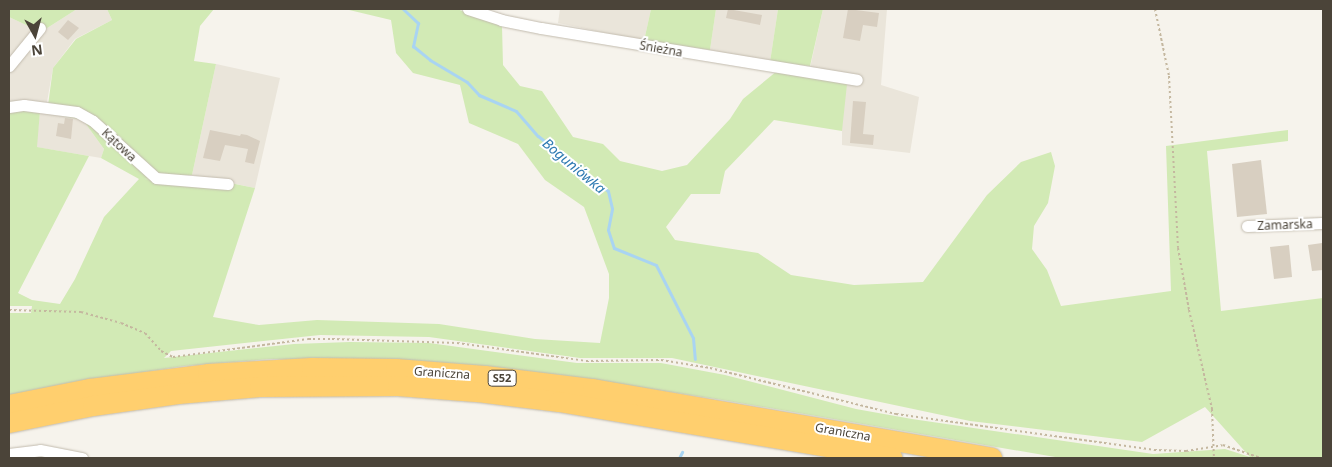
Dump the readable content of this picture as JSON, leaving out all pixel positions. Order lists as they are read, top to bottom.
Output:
{
  "streets": {
    "highway": ["Graniczna", "S52"],
    "street": ["Śnieżna", "Kątowa", "Zamarska"]
  },
  "water": ["Boguniówka"],
  "north": "bottom"
}
